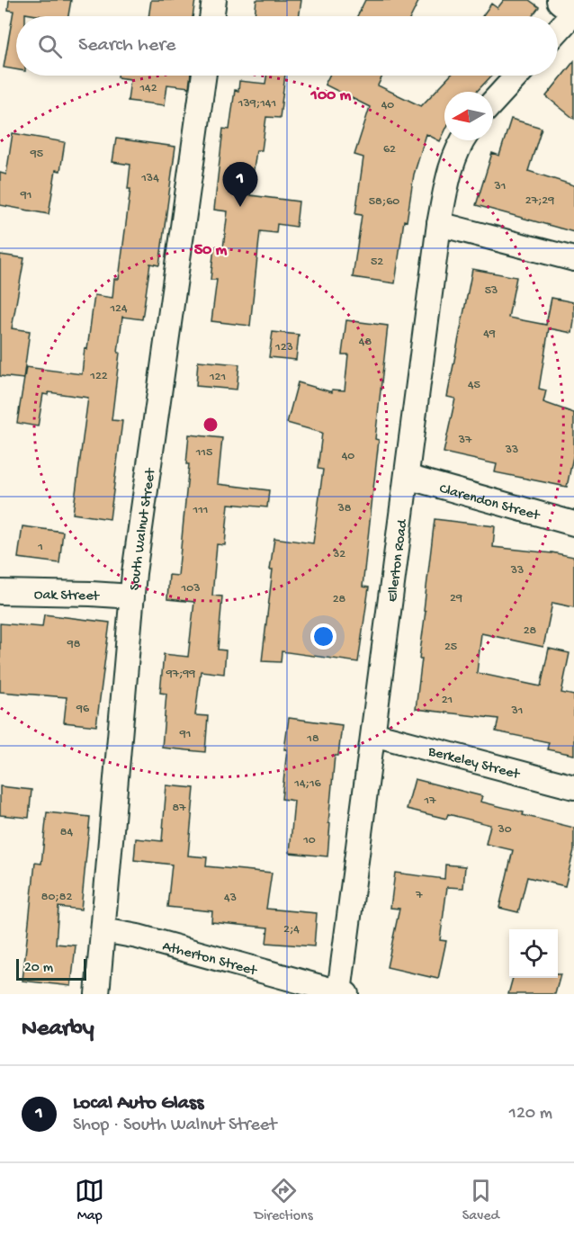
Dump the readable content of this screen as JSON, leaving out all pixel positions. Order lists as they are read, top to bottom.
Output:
{
  "streets": {
    "street": [
      "Clarendon Street",
      "South Walnut Street",
      "Ellerton Road",
      "Oak Street",
      "Berkeley Street",
      "Atherton Street"
    ]
  },
  "crossings": [
    ["Clarendon Street", "Ellerton Road"],
    ["South Walnut Street", "Oak Street"],
    ["South Walnut Street", "Atherton Street"],
    ["Ellerton Road", "Berkeley Street"],
    ["Ellerton Road", "Atherton Street"]
  ],
  "house_numbers": [
    "142",
    "139;141",
    "40",
    "62",
    "95",
    "134",
    "31",
    "91",
    "27;29",
    "58;60",
    "52",
    "53",
    "124",
    "49",
    "48",
    "123",
    "122",
    "121",
    "45",
    "37",
    "33",
    "115",
    "40",
    "38",
    "111",
    "1",
    "32",
    "33",
    "103",
    "29",
    "28",
    "28",
    "98",
    "25",
    "97;99",
    "21",
    "96",
    "31",
    "91",
    "18",
    "14;16",
    "17",
    "87",
    "30",
    "84",
    "10",
    "7",
    "80;82",
    "43",
    "2;4"
  ],
  "scale_bar": "20 m",
  "north": "left",
  "page": {
    "search": "Search here",
    "pins": "1",
    "scale": "20 m",
    "heading": "Nearby",
    "list": [
      {
        "mark": "1",
        "name": "Local Auto Glass",
        "note": "Shop · South Walnut Street",
        "value": "120 m"
      }
    ],
    "nav": ["Map", "Directions", "Saved"]
  },
  "rings": ["100 m", "50 m"]
}
